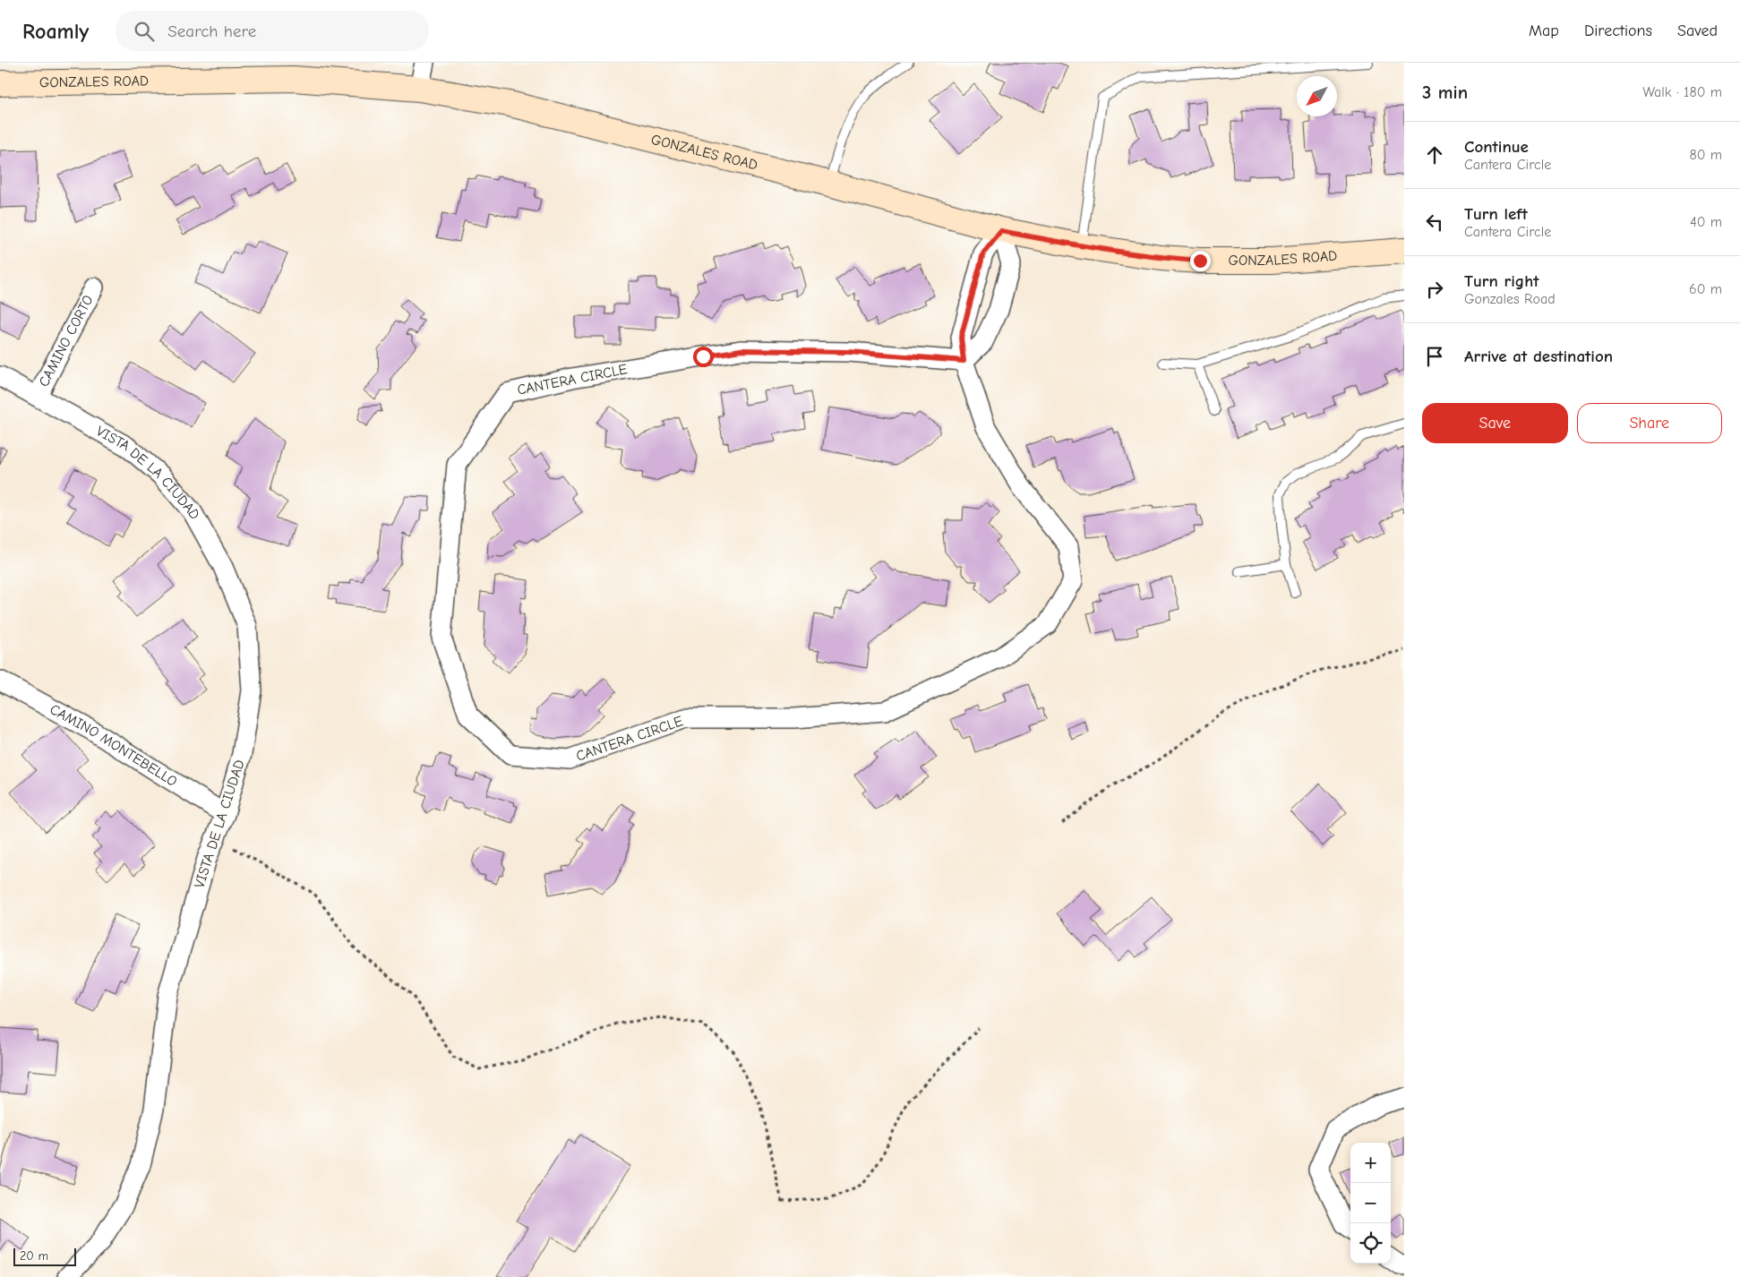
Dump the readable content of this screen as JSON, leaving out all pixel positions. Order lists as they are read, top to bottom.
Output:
{
  "streets": {
    "street": [
      "GONZALES ROAD",
      "CAMINO CORTO",
      "CANTERA CIRCLE",
      "VISTA DE LA CIUDAD",
      "CAMINO MONTEBELLO"
    ]
  },
  "crossings": [
    ["GONZALES ROAD", "CANTERA CIRCLE"],
    ["CAMINO CORTO", "VISTA DE LA CIUDAD"],
    ["VISTA DE LA CIUDAD", "CAMINO MONTEBELLO"]
  ],
  "scale_bar": "20 m",
  "north": "bottom left",
  "page": {
    "header": "Roamly",
    "search": "Search here",
    "nav": ["Map", "Directions", "Saved"],
    "heading": ["3 min", "Walk · 180 m"],
    "list": [
      ["Continue", "Cantera Circle", "80 m"],
      ["Turn left", "Cantera Circle", "40 m"],
      ["Turn right", "Gonzales Road", "60 m"],
      "Arrive at destination"
    ],
    "buttons": ["Save", "Share"],
    "map_buttons": ["+", "−"],
    "scale": "20 m"
  }
}
